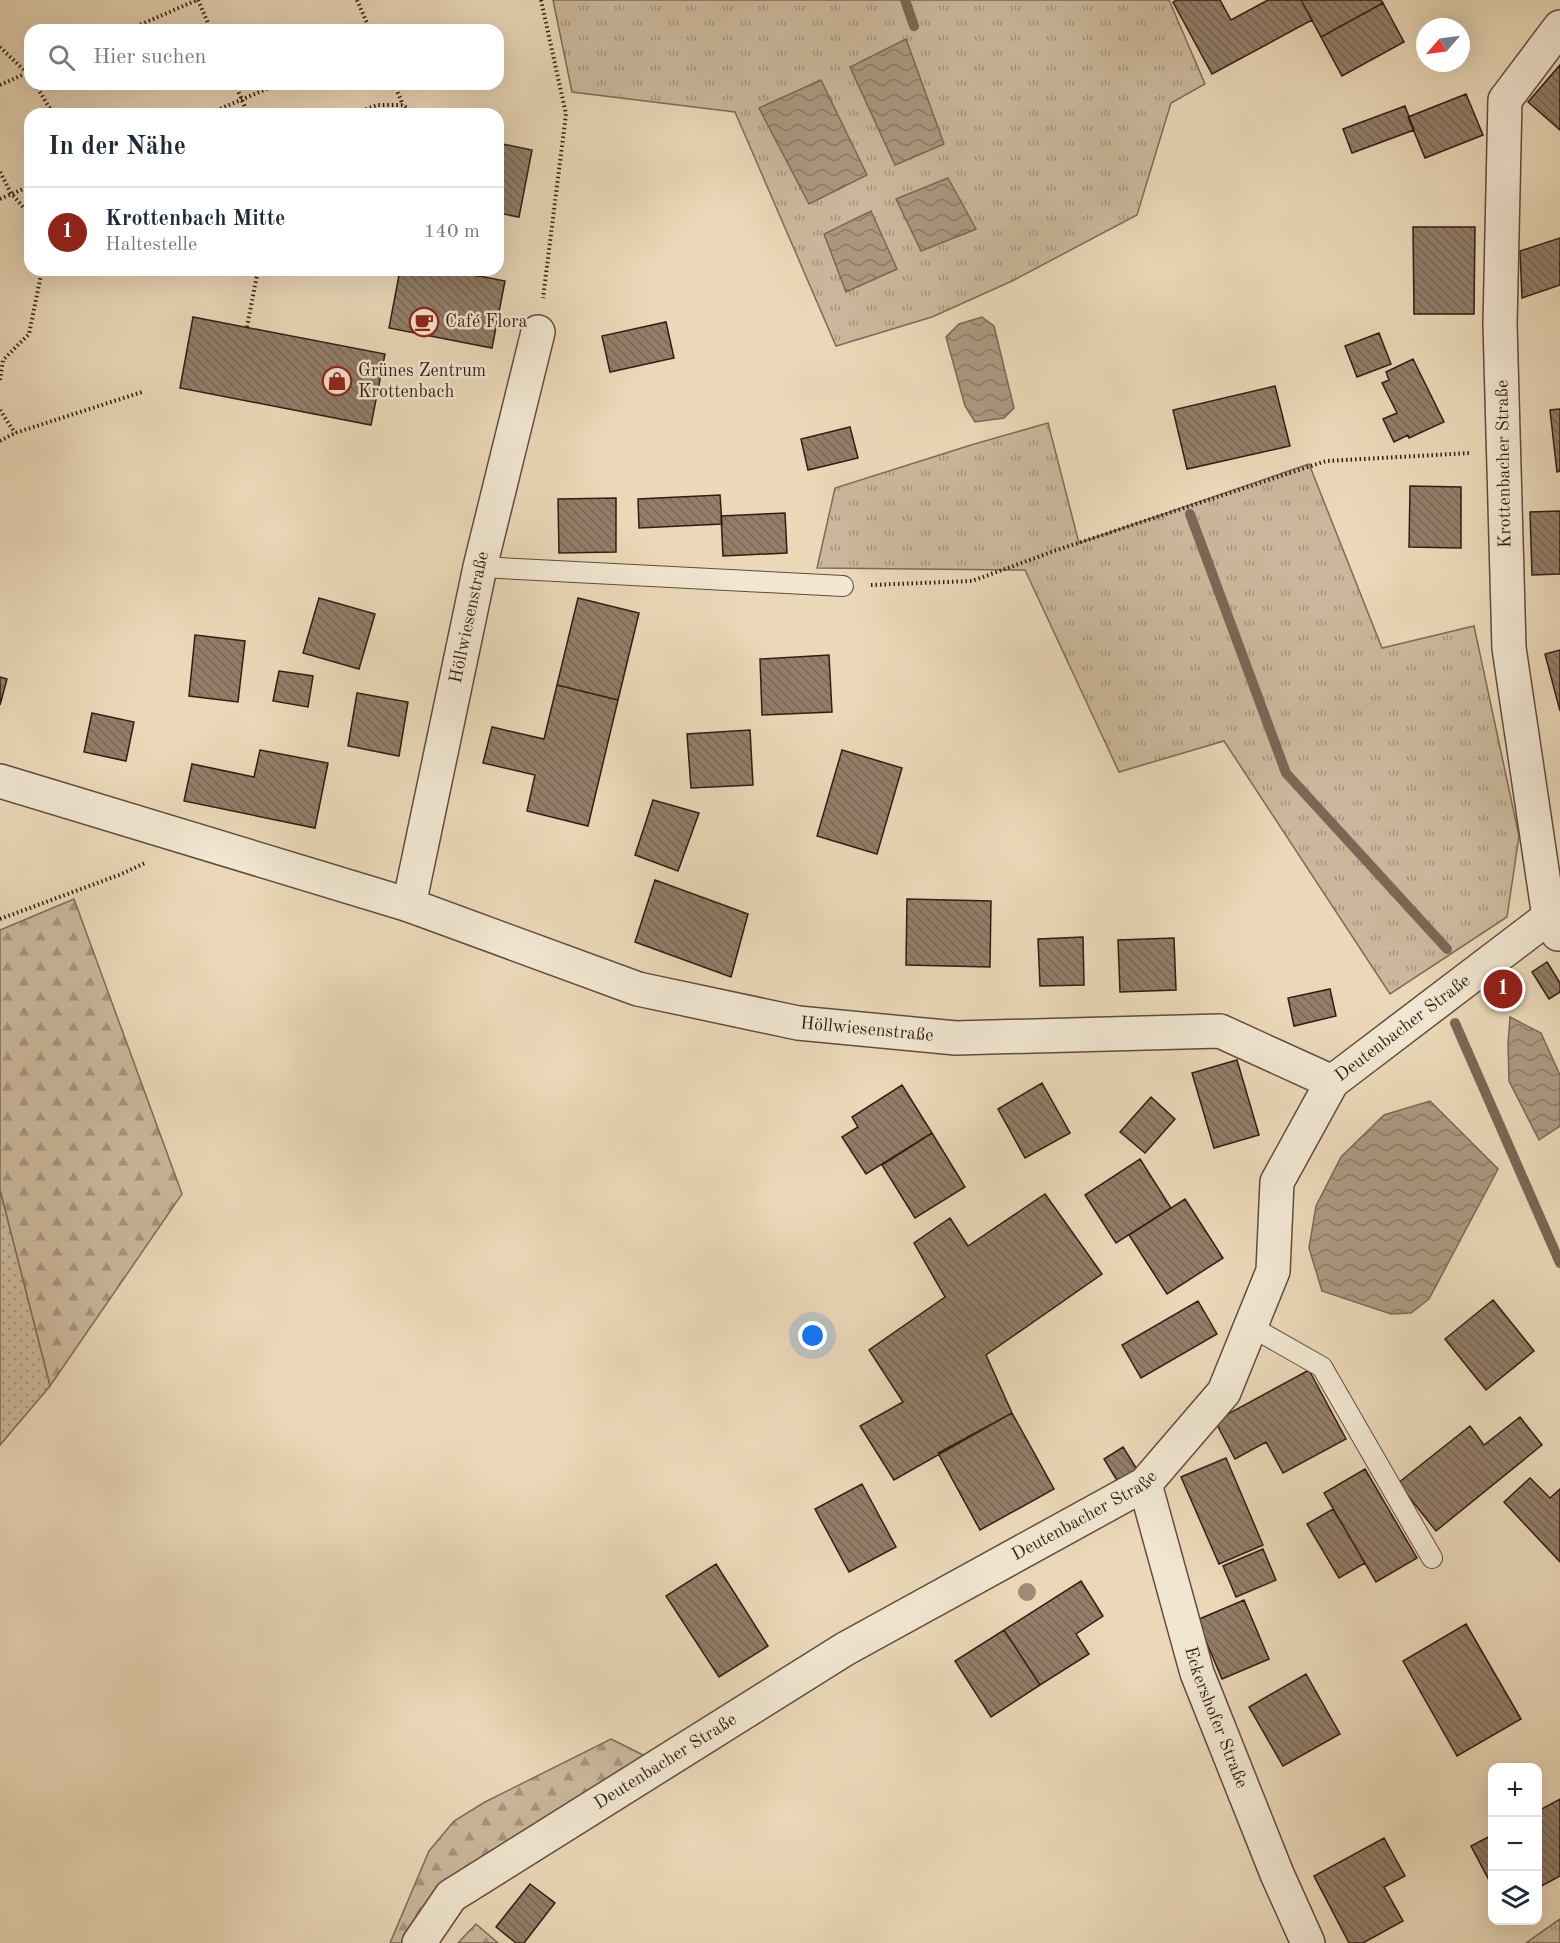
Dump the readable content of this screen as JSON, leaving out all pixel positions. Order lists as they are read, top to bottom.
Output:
{
  "streets": {
    "street": [
      "Krottenbacher Straße",
      "Höllwiesenstraße",
      "Deutenbacher Straße",
      "Eckershofer Straße"
    ]
  },
  "crossings": [
    ["Krottenbacher Straße", "Deutenbacher Straße"],
    ["Höllwiesenstraße", "Deutenbacher Straße"],
    ["Deutenbacher Straße", "Eckershofer Straße"]
  ],
  "places": {
    "cafe": ["Café Flora"],
    "shop": ["Grünes Zentrum Krottenbach"]
  },
  "north": "bottom left",
  "page": {
    "search": "Hier suchen",
    "heading": "In der Nähe",
    "list": [
      {
        "mark": "1",
        "name": "Krottenbach Mitte",
        "note": "Haltestelle",
        "value": "140 m"
      }
    ],
    "pins": "1",
    "map_buttons": ["+", "−"]
  }
}
